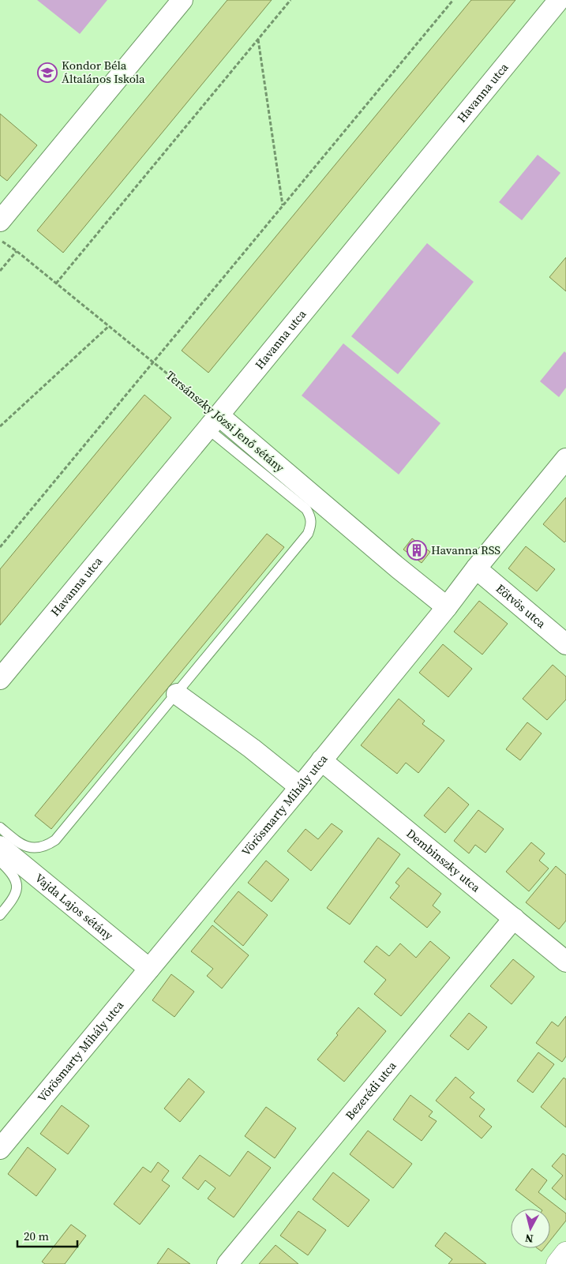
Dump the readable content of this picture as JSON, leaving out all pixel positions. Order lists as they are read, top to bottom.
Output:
{
  "streets": {
    "street": [
      "Havanna utca",
      "Tersánszky Józsi Jenő sétány",
      "Eötvös utca",
      "Vörösmarty Mihály utca",
      "Dembinszky utca",
      "Vajda Lajos sétány",
      "Bezerédi utca"
    ]
  },
  "crossings": [
    ["Havanna utca", "Tersánszky Józsi Jenő sétány"],
    ["Tersánszky Józsi Jenő sétány", "Vörösmarty Mihály utca"],
    ["Eötvös utca", "Vörösmarty Mihály utca"],
    ["Vörösmarty Mihály utca", "Dembinszky utca"],
    ["Vörösmarty Mihály utca", "Vajda Lajos sétány"],
    ["Dembinszky utca", "Bezerédi utca"]
  ],
  "places": {
    "school or university": ["Kondor Béla Általános Iskola"],
    "building": ["Havanna RSS"]
  },
  "scale_bar": "20 m",
  "north": "bottom"
}
